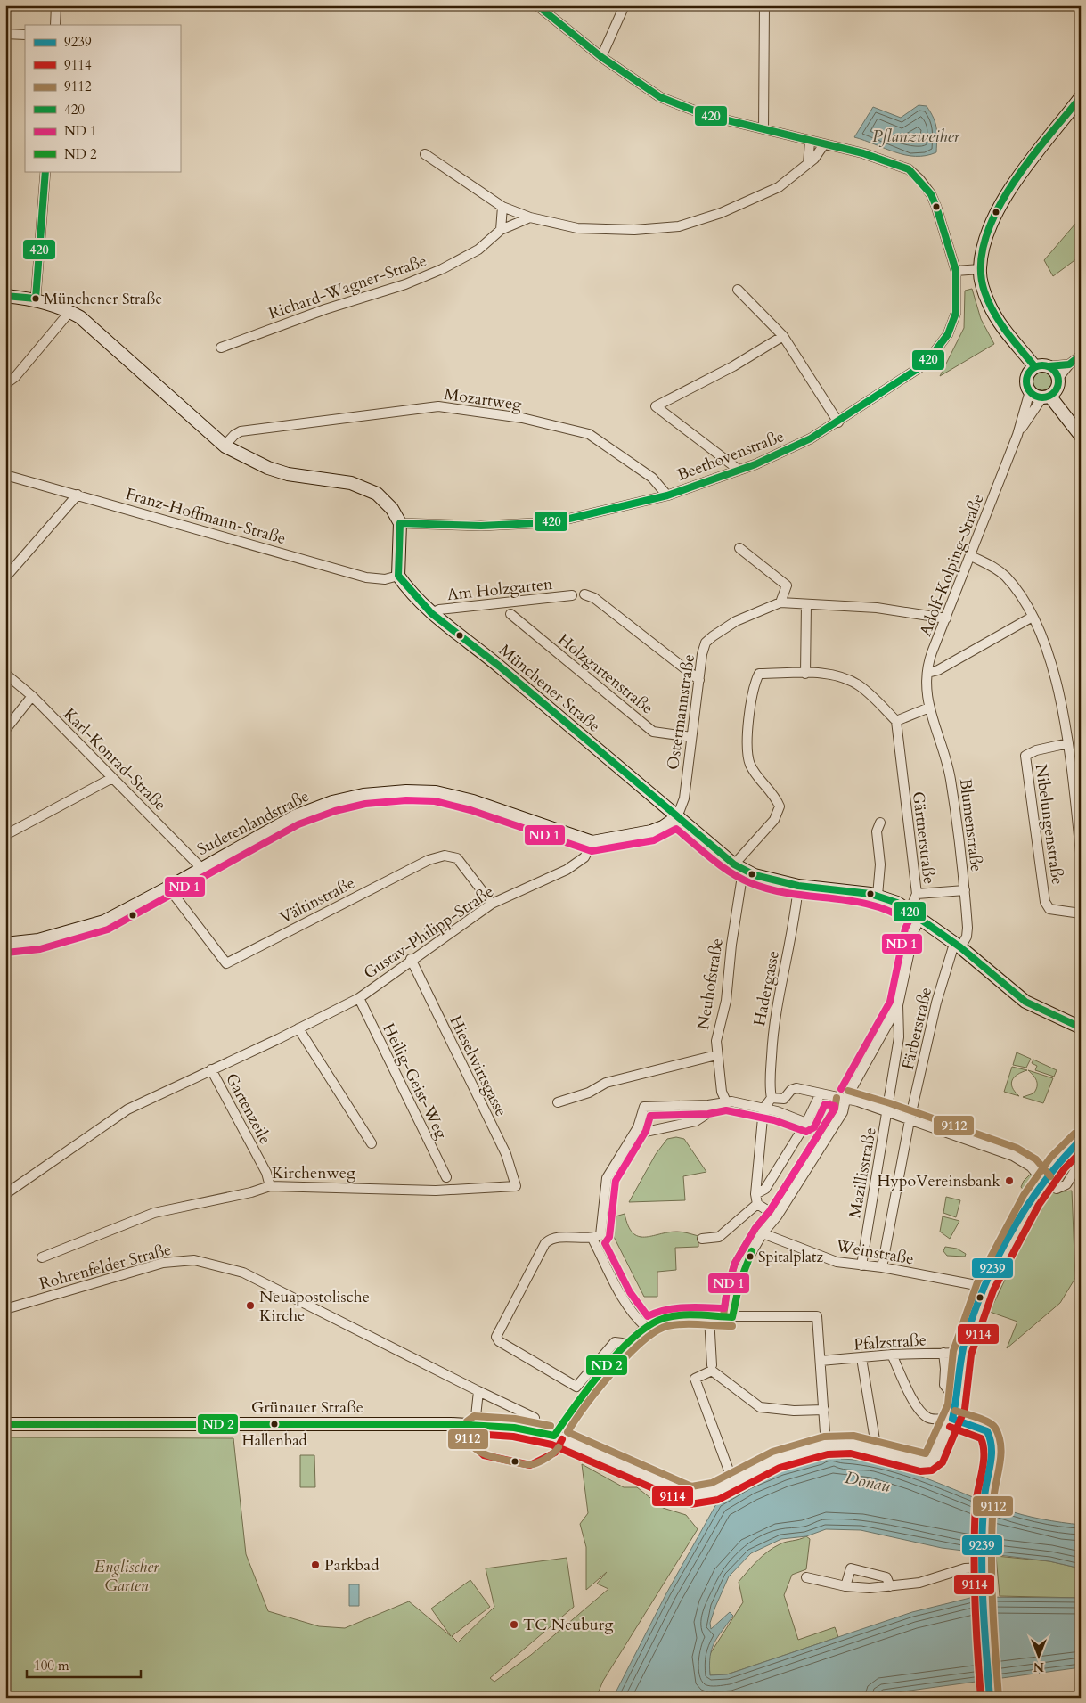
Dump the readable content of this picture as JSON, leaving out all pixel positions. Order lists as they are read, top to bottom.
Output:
{
  "streets": {
    "main road": ["Münchener Straße", "Sudetenlandstraße", "Grünauer Straße"],
    "street": [
      "Richard-Wagner-Straße",
      "Mozartweg",
      "Beethovenstraße",
      "Franz-Hoffmann-Straße",
      "Adolf-Kolping-Straße",
      "Am Holzgarten",
      "Holzgartenstraße",
      "Ostermannstraße",
      "Karl-Konrad-Straße",
      "Nibelungenstraße",
      "Blumenstraße",
      "Gärtnerstraße",
      "Vältinstraße",
      "Gustav-Philipp-Straße",
      "Neuhofstraße",
      "Hadergasse",
      "Färberstraße",
      "Hieselwirtsgasse",
      "Heilig-Geist-Weg",
      "Gartenzeile",
      "Kirchenweg",
      "Mazillisstraße",
      "Weinstraße",
      "Rohrenfelder Straße",
      "Pfalzstraße"
    ]
  },
  "crossings": [
    ["Mozartweg", "Beethovenstraße"],
    ["Franz-Hoffmann-Straße", "Münchener Straße"],
    ["Adolf-Kolping-Straße", "Ostermannstraße"],
    ["Adolf-Kolping-Straße", "Blumenstraße"],
    ["Am Holzgarten", "Münchener Straße"],
    ["Holzgartenstraße", "Ostermannstraße"],
    ["Münchener Straße", "Ostermannstraße"],
    ["Münchener Straße", "Sudetenlandstraße"],
    ["Münchener Straße", "Blumenstraße"],
    ["Münchener Straße", "Gärtnerstraße"],
    ["Münchener Straße", "Neuhofstraße"],
    ["Münchener Straße", "Hadergasse"],
    ["Münchener Straße", "Färberstraße"],
    ["Ostermannstraße", "Sudetenlandstraße"],
    ["Karl-Konrad-Straße", "Sudetenlandstraße"],
    ["Sudetenlandstraße", "Vältinstraße"],
    ["Sudetenlandstraße", "Gustav-Philipp-Straße"],
    ["Blumenstraße", "Färberstraße"],
    ["Vältinstraße", "Gustav-Philipp-Straße"],
    ["Gustav-Philipp-Straße", "Hieselwirtsgasse"],
    ["Gustav-Philipp-Straße", "Heilig-Geist-Weg"],
    ["Gustav-Philipp-Straße", "Gartenzeile"],
    ["Färberstraße", "Weinstraße"],
    ["Hieselwirtsgasse", "Kirchenweg"],
    ["Gartenzeile", "Kirchenweg"],
    ["Mazillisstraße", "Weinstraße"]
  ],
  "water": ["Pflanzweiher", "Donau"],
  "parks": ["Englischer Garten"],
  "places": [
    "Münchener Straße",
    "HypoVereinsbank",
    "Spitalplatz",
    "Neuapostolische Kirche",
    "Hallenbad",
    "Parkbad",
    "TC Neuburg"
  ],
  "lines": [
    "transit line 420",
    "transit line 9112",
    "transit line 9239",
    "transit line 9114"
  ],
  "legend": [
    "9239",
    "9114",
    "9112",
    "420",
    "ND 1",
    "ND 2"
  ],
  "scale_bar": "100 m",
  "north": "bottom"
}
